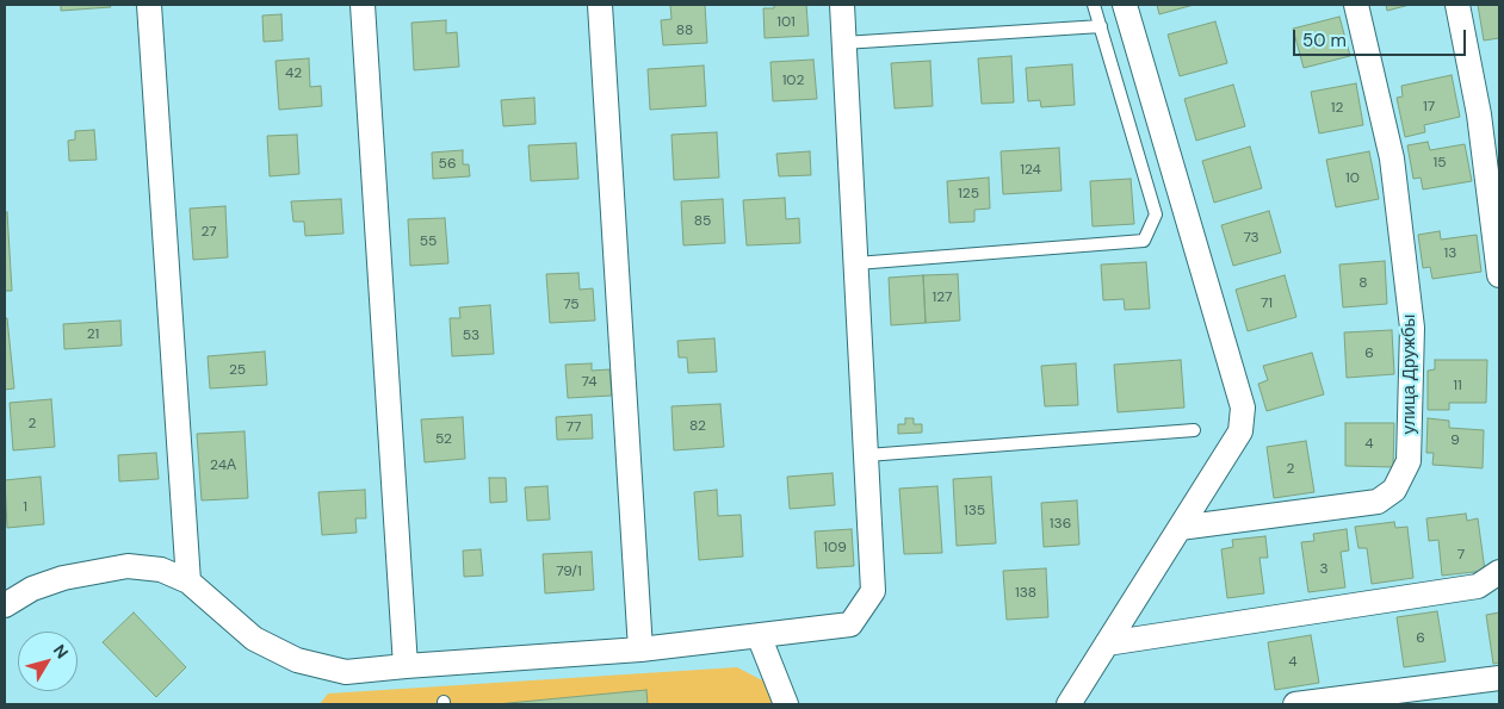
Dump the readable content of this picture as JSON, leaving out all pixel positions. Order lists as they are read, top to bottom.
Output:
{
  "streets": {
    "street": ["улица Дружбы"]
  },
  "house_numbers": [
    "101",
    "88",
    "42",
    "102",
    "17",
    "12",
    "15",
    "56",
    "124",
    "10",
    "125",
    "85",
    "27",
    "73",
    "55",
    "13",
    "8",
    "127",
    "71",
    "75",
    "21",
    "53",
    "6",
    "25",
    "74",
    "11",
    "2",
    "82",
    "77",
    "52",
    "9",
    "4",
    "24А",
    "2",
    "1",
    "135",
    "136",
    "109",
    "7",
    "3",
    "79/1",
    "138",
    "6",
    "4"
  ],
  "scale_bar": "50 m",
  "north": "top right"
}
